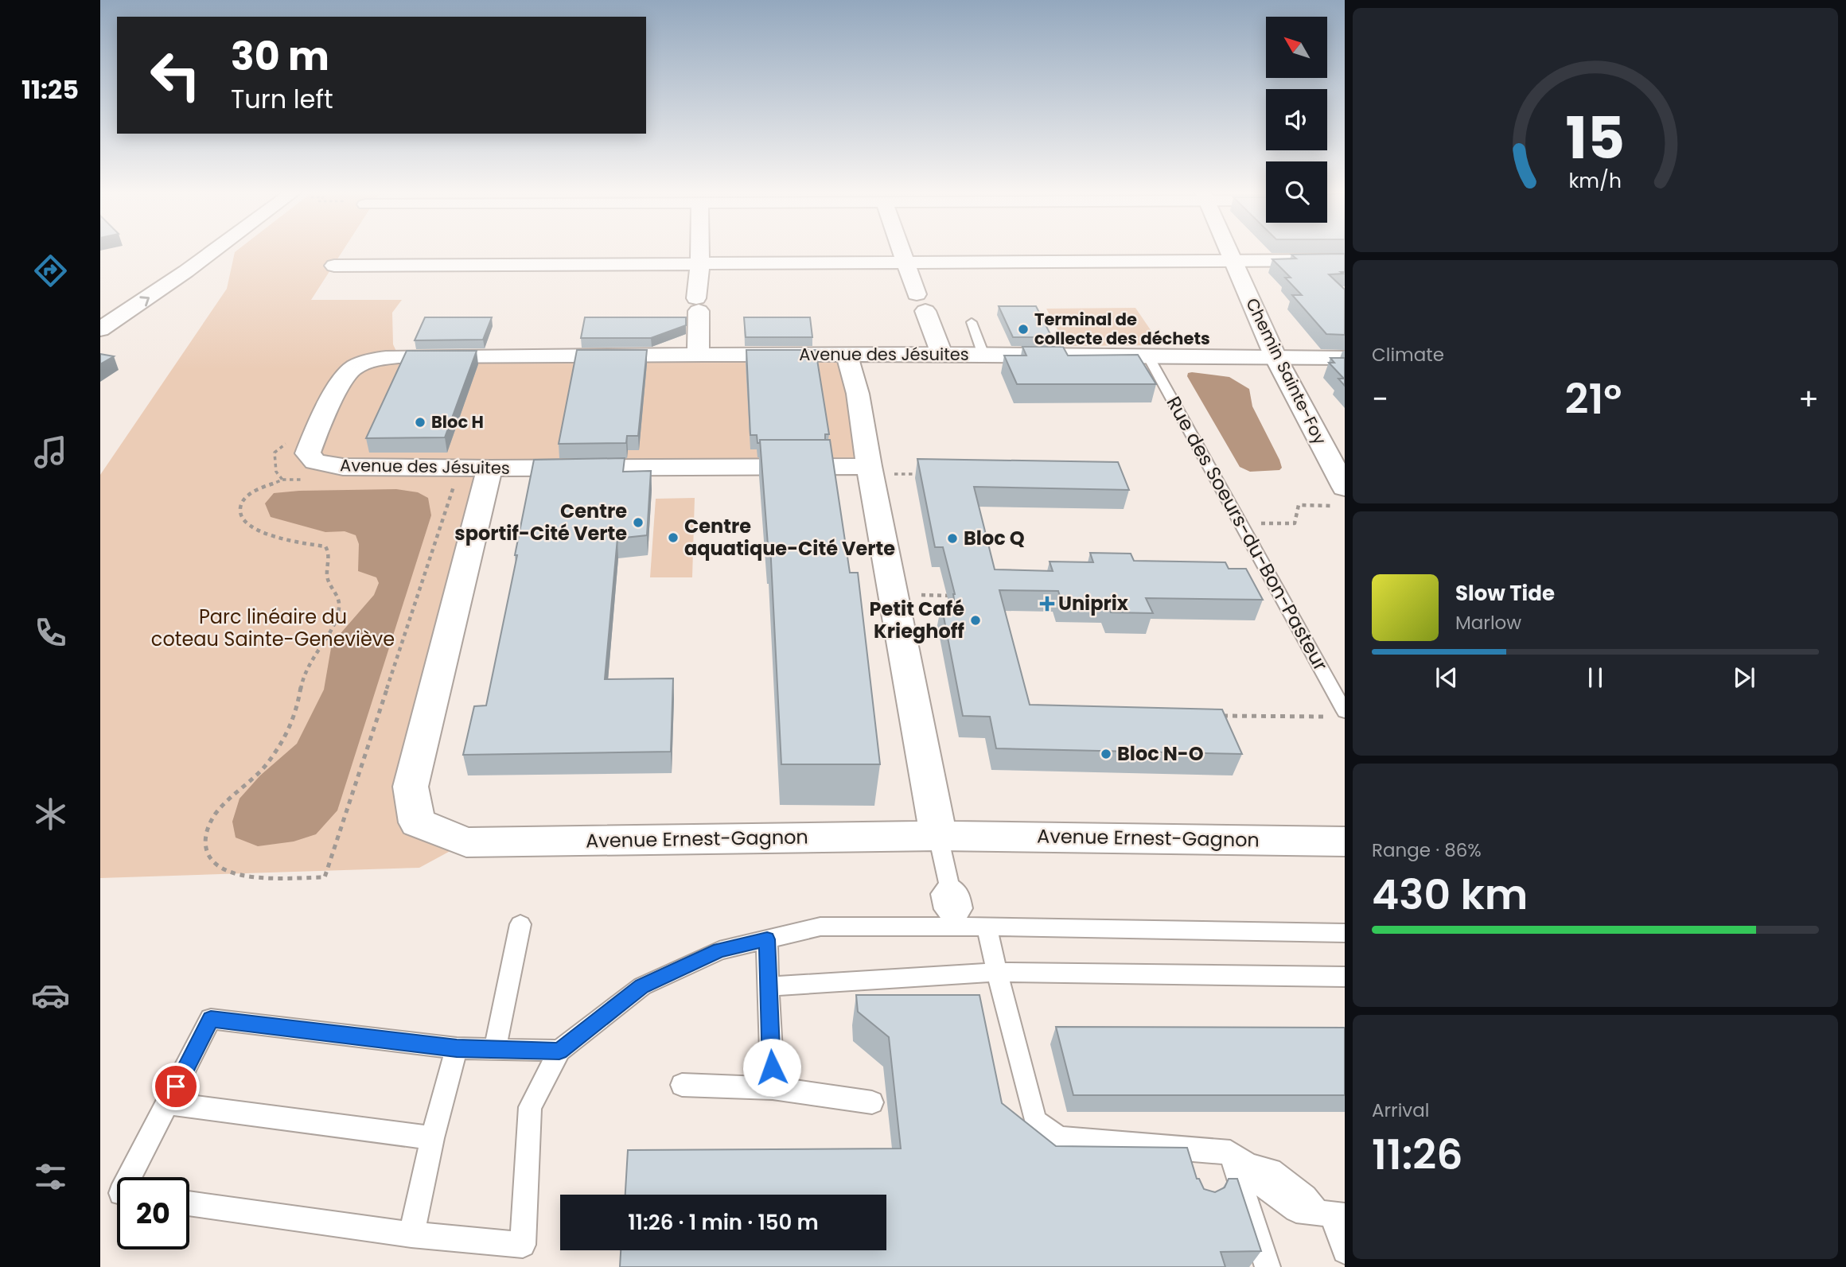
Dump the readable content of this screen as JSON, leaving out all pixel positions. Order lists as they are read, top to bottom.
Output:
{
  "streets": {
    "street": ["Avenue des Jésuites", "Chemin Sainte-Foy", "Avenue Ernest-Gagnon"],
    "lane": ["Rue des Soeurs-du-Bon-Pasteur"]
  },
  "crossings": [
    ["Avenue des Jésuites", "Chemin Sainte-Foy"],
    ["Avenue des Jésuites", "Rue des Soeurs-du-Bon-Pasteur"],
    ["Avenue des Jésuites", "Avenue Ernest-Gagnon"]
  ],
  "parks": ["Parc linéaire du coteau Sainte-Geneviève"],
  "places": {
    "other": [
      "Terminal de collecte des déchets",
      "Bloc H",
      "Centre sportif-Cité Verte",
      "Centre aquatique-Cité Verte",
      "Bloc Q",
      "Petit Café Krieghoff",
      "Bloc N-O"
    ],
    "health": ["Uniprix"]
  },
  "north": "top left",
  "page": {
    "tabs": "11:25",
    "turn": ["30 m", "Turn left"],
    "tile": [
      "Climate",
      ["Range · 86%", "430 km"],
      ["Arrival", "11:26"]
    ],
    "heat": ["−", "21°", "+"],
    "song": ["Slow Tide", "Marlow"],
    "limit": "20",
    "trip": "11:26 · 1 min · 150 m",
    "gauge": ["15", "km/h"]
  }
}
